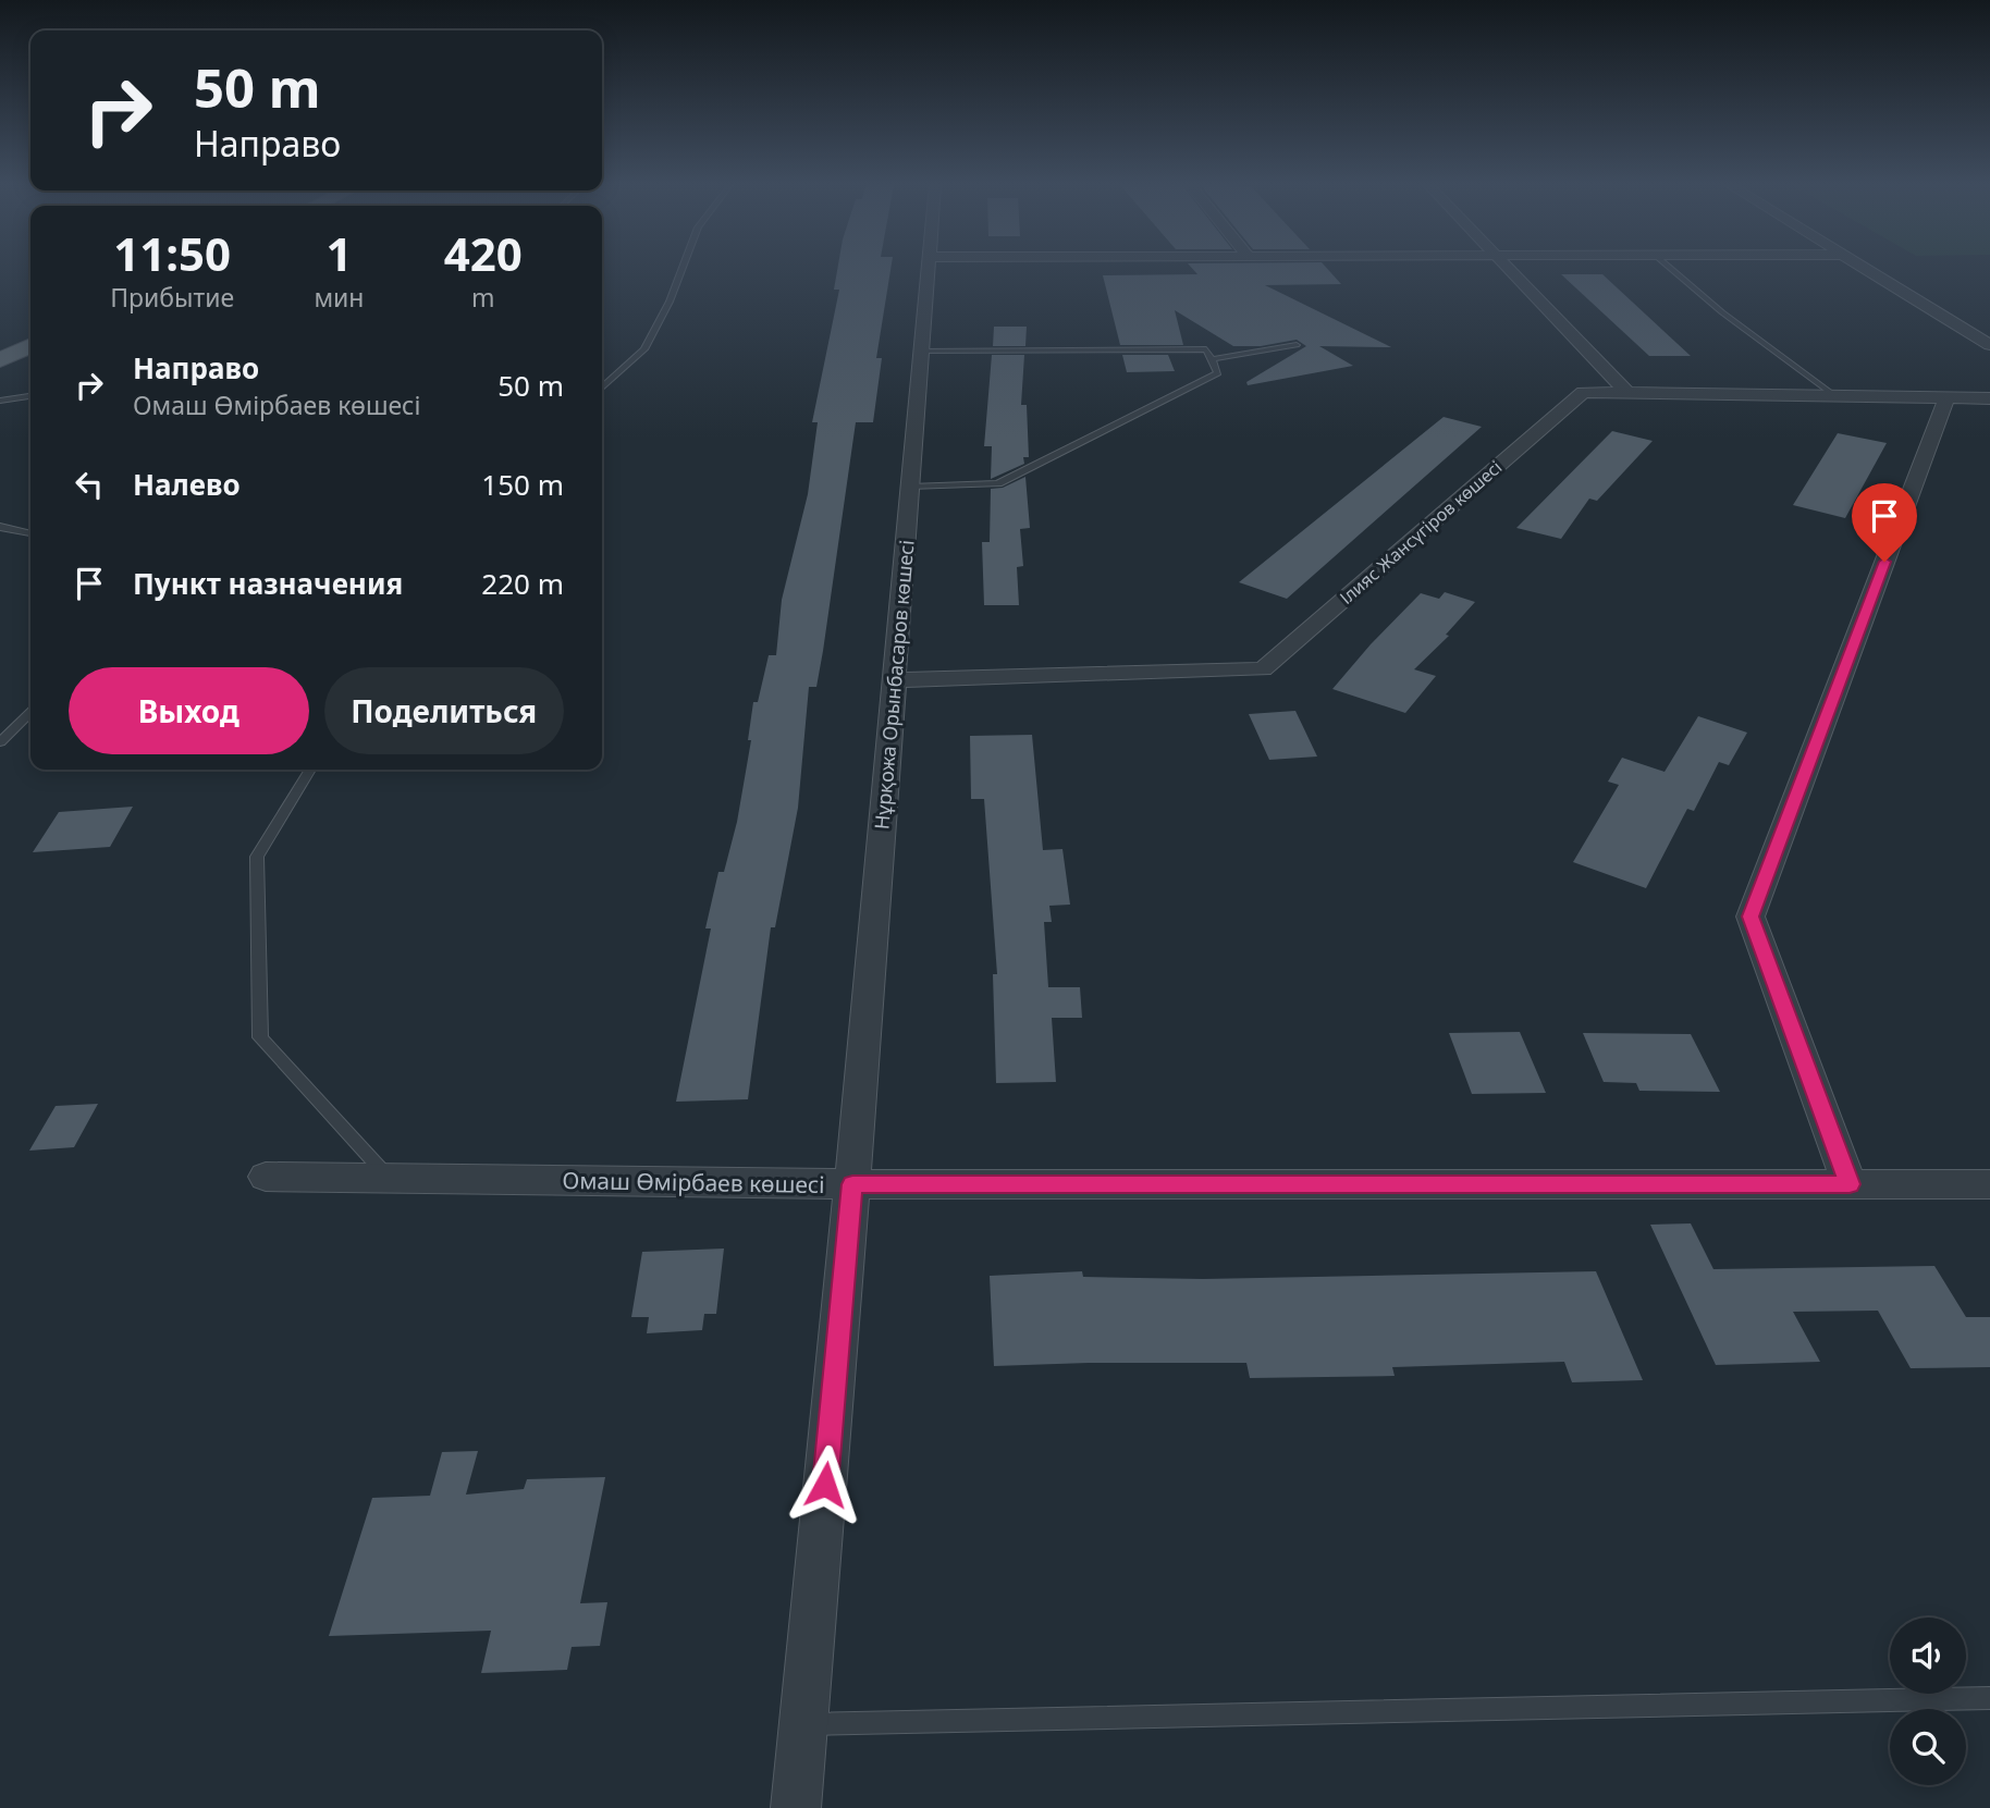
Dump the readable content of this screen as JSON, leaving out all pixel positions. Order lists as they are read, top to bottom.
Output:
{
  "streets": {
    "street": ["Ілияс Жансүгіров көшесі", "Нұрқожа Орынбасаров көшесі", "Омаш Өмірбаев көшесі"]
  },
  "crossings": [
    ["Ілияс Жансүгіров көшесі", "Нұрқожа Орынбасаров көшесі"],
    ["Нұрқожа Орынбасаров көшесі", "Омаш Өмірбаев көшесі"]
  ],
  "page": {
    "turn": ["50 m", "Направо"],
    "eta": [
      "11:50",
      "Прибытие",
      "1",
      "мин",
      "420",
      "m"
    ],
    "list": [
      {
        "name": "Направо",
        "note": "Омаш Өмірбаев көшесі",
        "value": "50 m"
      },
      {
        "name": "Налево",
        "value": "150 m"
      },
      {
        "name": "Пункт назначения",
        "value": "220 m"
      }
    ],
    "buttons": ["Выход", "Поделиться"]
  }
}
